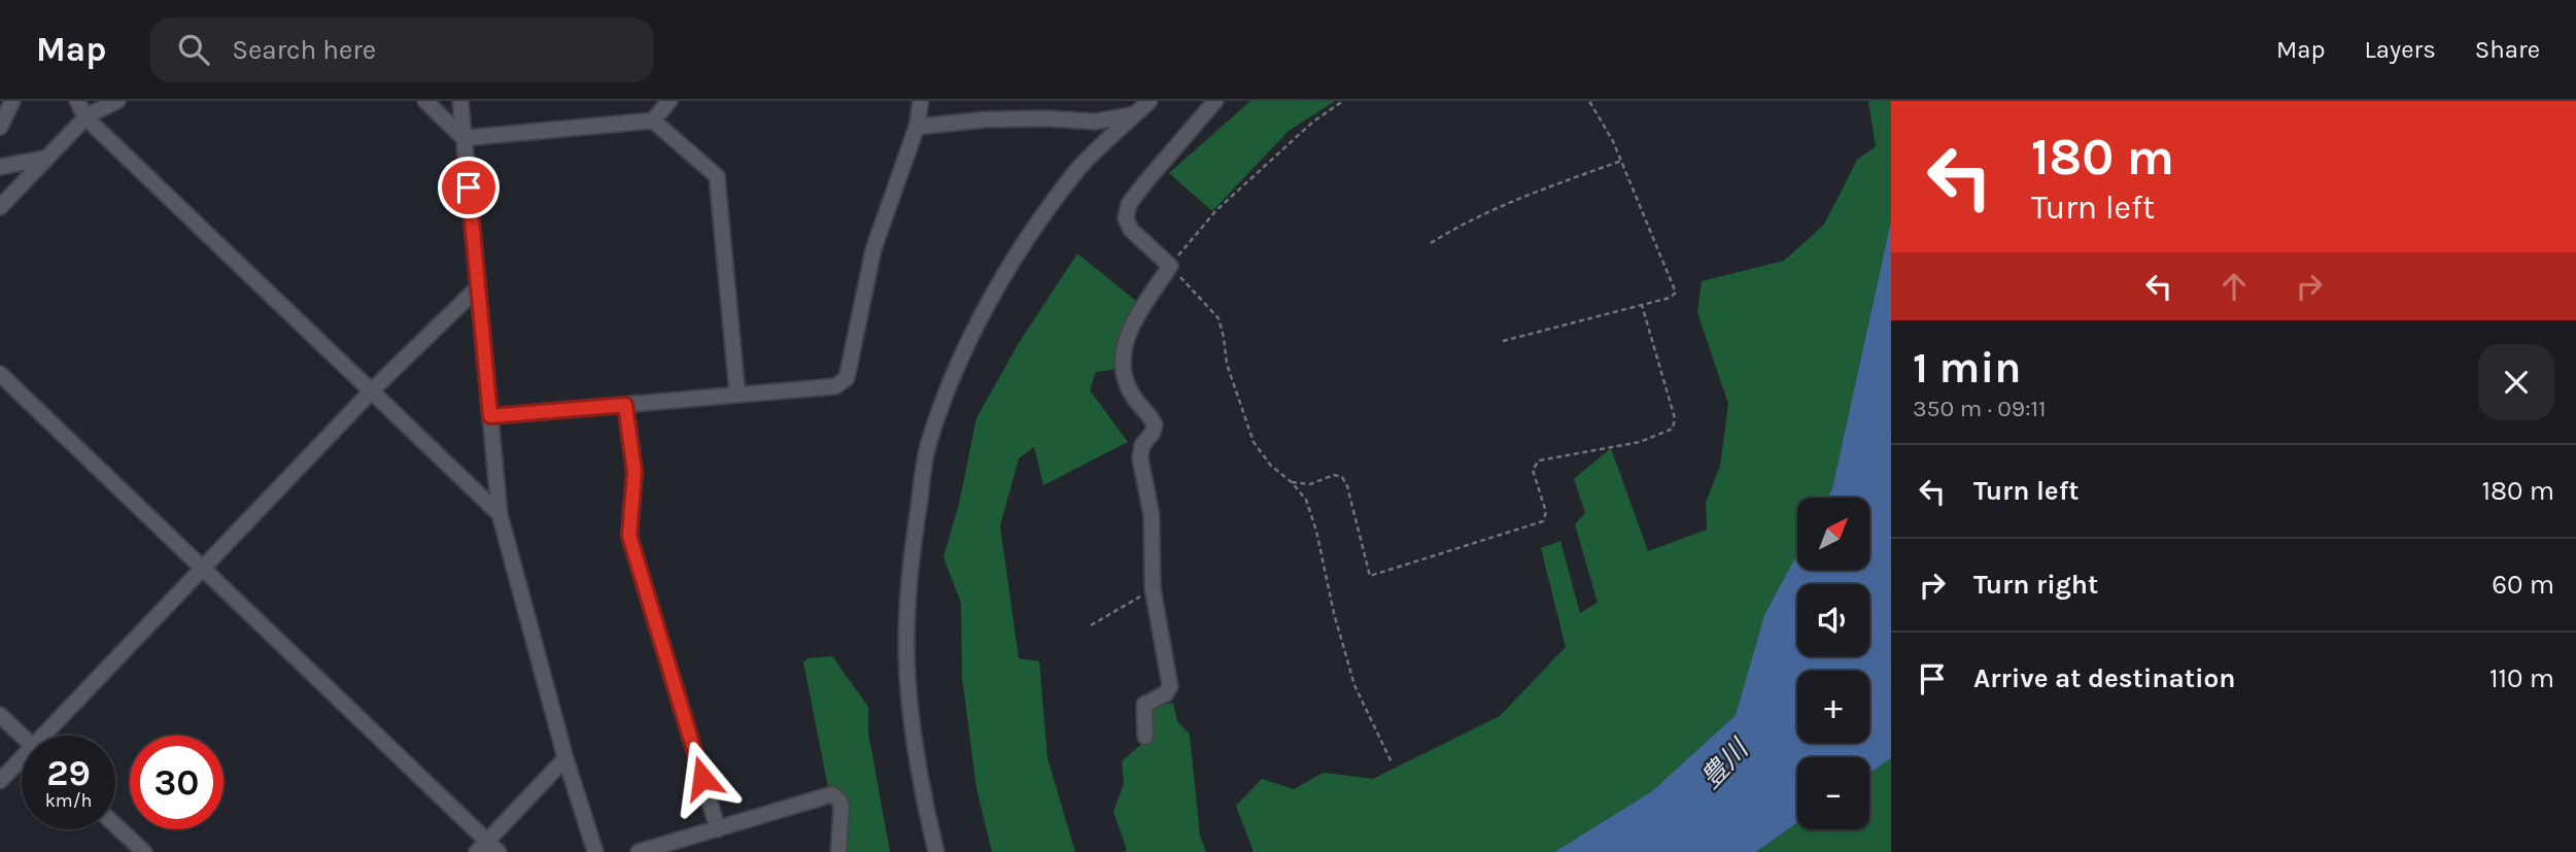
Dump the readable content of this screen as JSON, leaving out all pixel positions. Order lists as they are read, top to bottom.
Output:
{
  "water": ["豊川"],
  "north": "top right",
  "page": {
    "header": "Map",
    "search": "Search here",
    "nav": ["Map", "Layers", "Share"],
    "turn": ["180 m", "Turn left"],
    "heading": ["1 min", "350 m · 09:11"],
    "list": [
      {
        "name": "Turn left",
        "value": "180 m"
      },
      {
        "name": "Turn right",
        "value": "60 m"
      },
      {
        "name": "Arrive at destination",
        "value": "110 m"
      }
    ],
    "map_buttons": ["+", "−"],
    "speed": "29 km/h",
    "limit": "30"
  }
}
